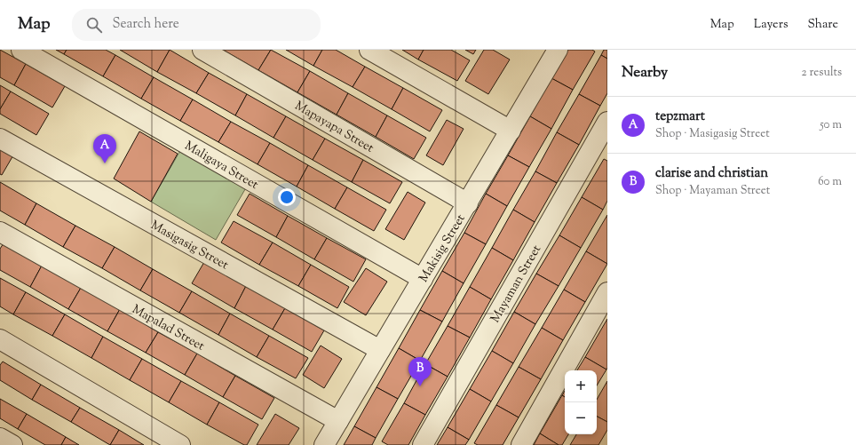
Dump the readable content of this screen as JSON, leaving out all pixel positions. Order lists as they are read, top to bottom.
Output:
{
  "streets": {
    "street": [
      "Mapayapa Street",
      "Maligaya Street",
      "Masigasig Street",
      "Makisig Street",
      "Mayaman Street",
      "Mapalad Street"
    ]
  },
  "crossings": [
    ["Mapayapa Street", "Makisig Street"],
    ["Maligaya Street", "Makisig Street"],
    ["Masigasig Street", "Makisig Street"],
    ["Makisig Street", "Mapalad Street"]
  ],
  "page": {
    "header": "Map",
    "search": "Search here",
    "nav": ["Map", "Layers", "Share"],
    "heading": ["Nearby", "2 results"],
    "list": [
      {
        "mark": "A",
        "name": "tepzmart",
        "note": "Shop · Masigasig Street",
        "value": "50 m"
      },
      {
        "mark": "B",
        "name": "clarise and christian",
        "note": "Shop · Mayaman Street",
        "value": "60 m"
      }
    ],
    "pins": ["A", "B"],
    "map_buttons": ["+", "−"]
  }
}
